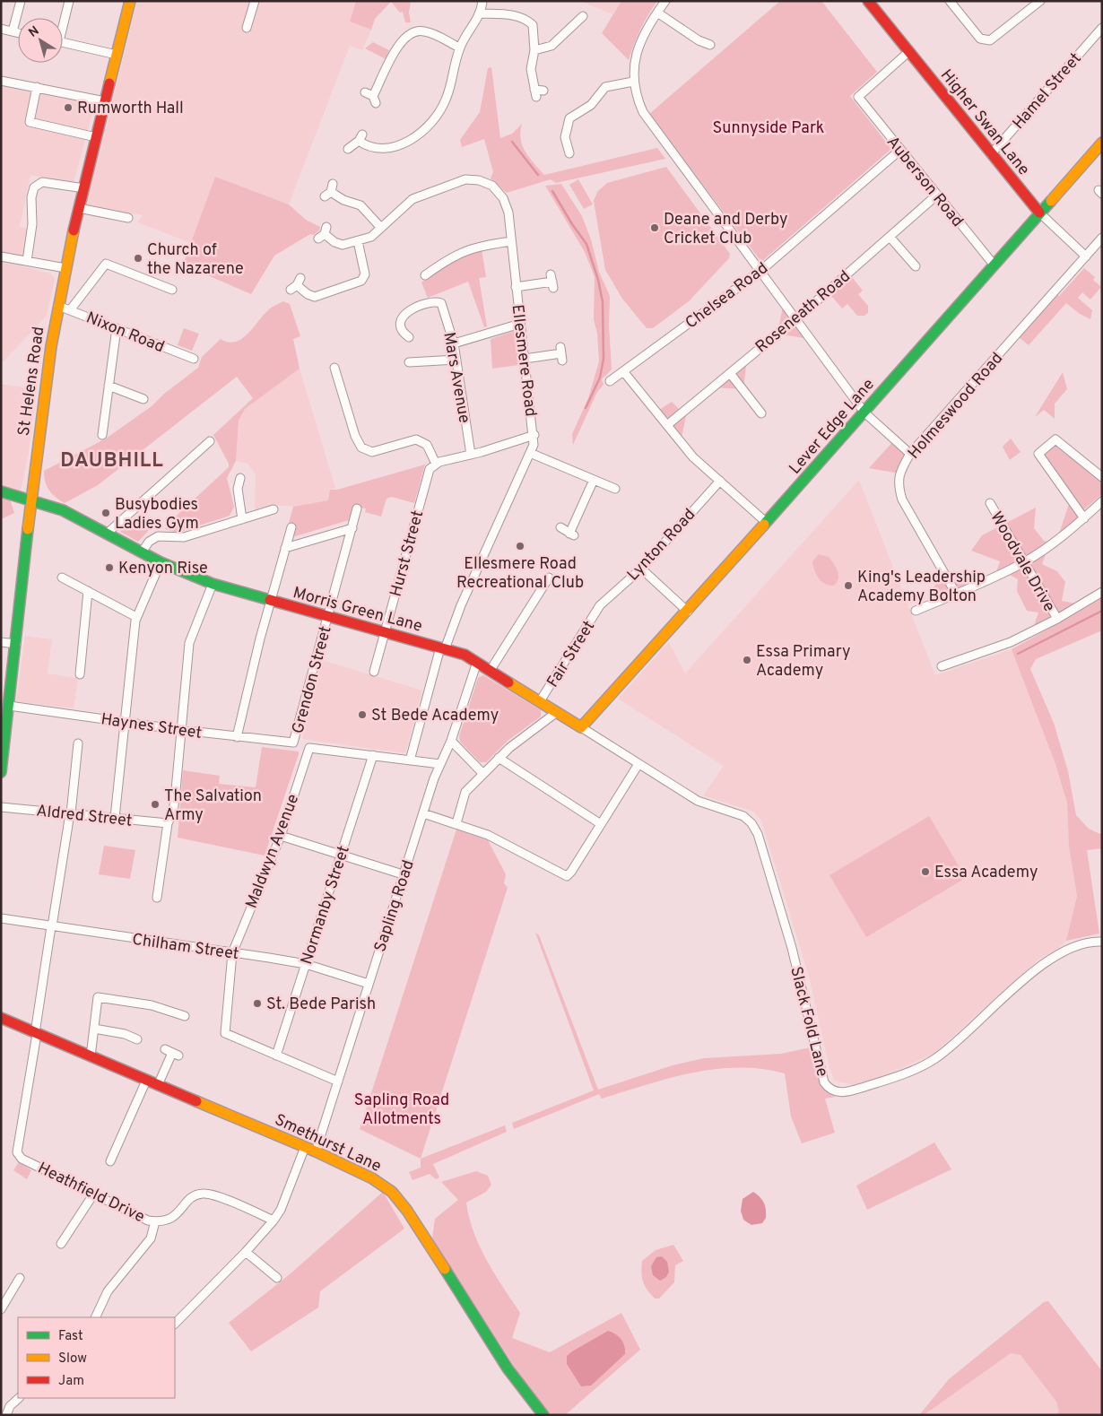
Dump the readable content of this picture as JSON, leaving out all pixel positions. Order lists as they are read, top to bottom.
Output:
{
  "streets": {
    "street": [
      "Hamel Street",
      "Higher Swan Lane",
      "Auberson Road",
      "Chelsea Road",
      "Roseneath Road",
      "Nixon Road",
      "Ellesmere Road",
      "Mars Avenue",
      "St Helens Road",
      "Holmeswood Road",
      "Lever Edge Lane",
      "Lynton Road",
      "Hurst Street",
      "Woodvale Drive",
      "Morris Green Lane",
      "Fair Street",
      "Grendon Street",
      "Haynes Street",
      "Aldred Street",
      "Maldwyn Avenue",
      "Normanby Street",
      "Sapling Road",
      "Chilham Street",
      "Slack Fold Lane",
      "Smethurst Lane",
      "Heathfield Drive"
    ]
  },
  "crossings": [
    ["Hamel Street", "Higher Swan Lane"],
    ["Higher Swan Lane", "Auberson Road"],
    ["Higher Swan Lane", "Holmeswood Road"],
    ["Higher Swan Lane", "Lever Edge Lane"],
    ["Auberson Road", "Chelsea Road"],
    ["Auberson Road", "Roseneath Road"],
    ["Auberson Road", "Lever Edge Lane"],
    ["Nixon Road", "St Helens Road"],
    ["Ellesmere Road", "Morris Green Lane"],
    ["St Helens Road", "Morris Green Lane"],
    ["St Helens Road", "Haynes Street"],
    ["Lever Edge Lane", "Morris Green Lane"],
    ["Lynton Road", "Fair Street"],
    ["Hurst Street", "Morris Green Lane"],
    ["Morris Green Lane", "Fair Street"],
    ["Morris Green Lane", "Grendon Street"],
    ["Morris Green Lane", "Sapling Road"],
    ["Morris Green Lane", "Slack Fold Lane"],
    ["Grendon Street", "Haynes Street"],
    ["Maldwyn Avenue", "Normanby Street"],
    ["Maldwyn Avenue", "Chilham Street"],
    ["Normanby Street", "Chilham Street"],
    ["Sapling Road", "Chilham Street"],
    ["Sapling Road", "Smethurst Lane"],
    ["Smethurst Lane", "Heathfield Drive"]
  ],
  "districts": ["DAUBHILL"],
  "parks": ["Sunnyside Park", "Sapling Road Allotments"],
  "places": [
    "Rumworth Hall",
    "Deane and Derby Cricket Club",
    "Church of the Nazarene",
    "Busybodies Ladies Gym",
    "Ellesmere Road Recreational Club",
    "Kenyon Rise",
    "King's Leadership Academy Bolton",
    "Essa Primary Academy",
    "St Bede Academy",
    "The Salvation Army",
    "Essa Academy",
    "St. Bede Parish"
  ],
  "legend": ["Fast", "Slow", "Jam"],
  "north": "top left"
}
